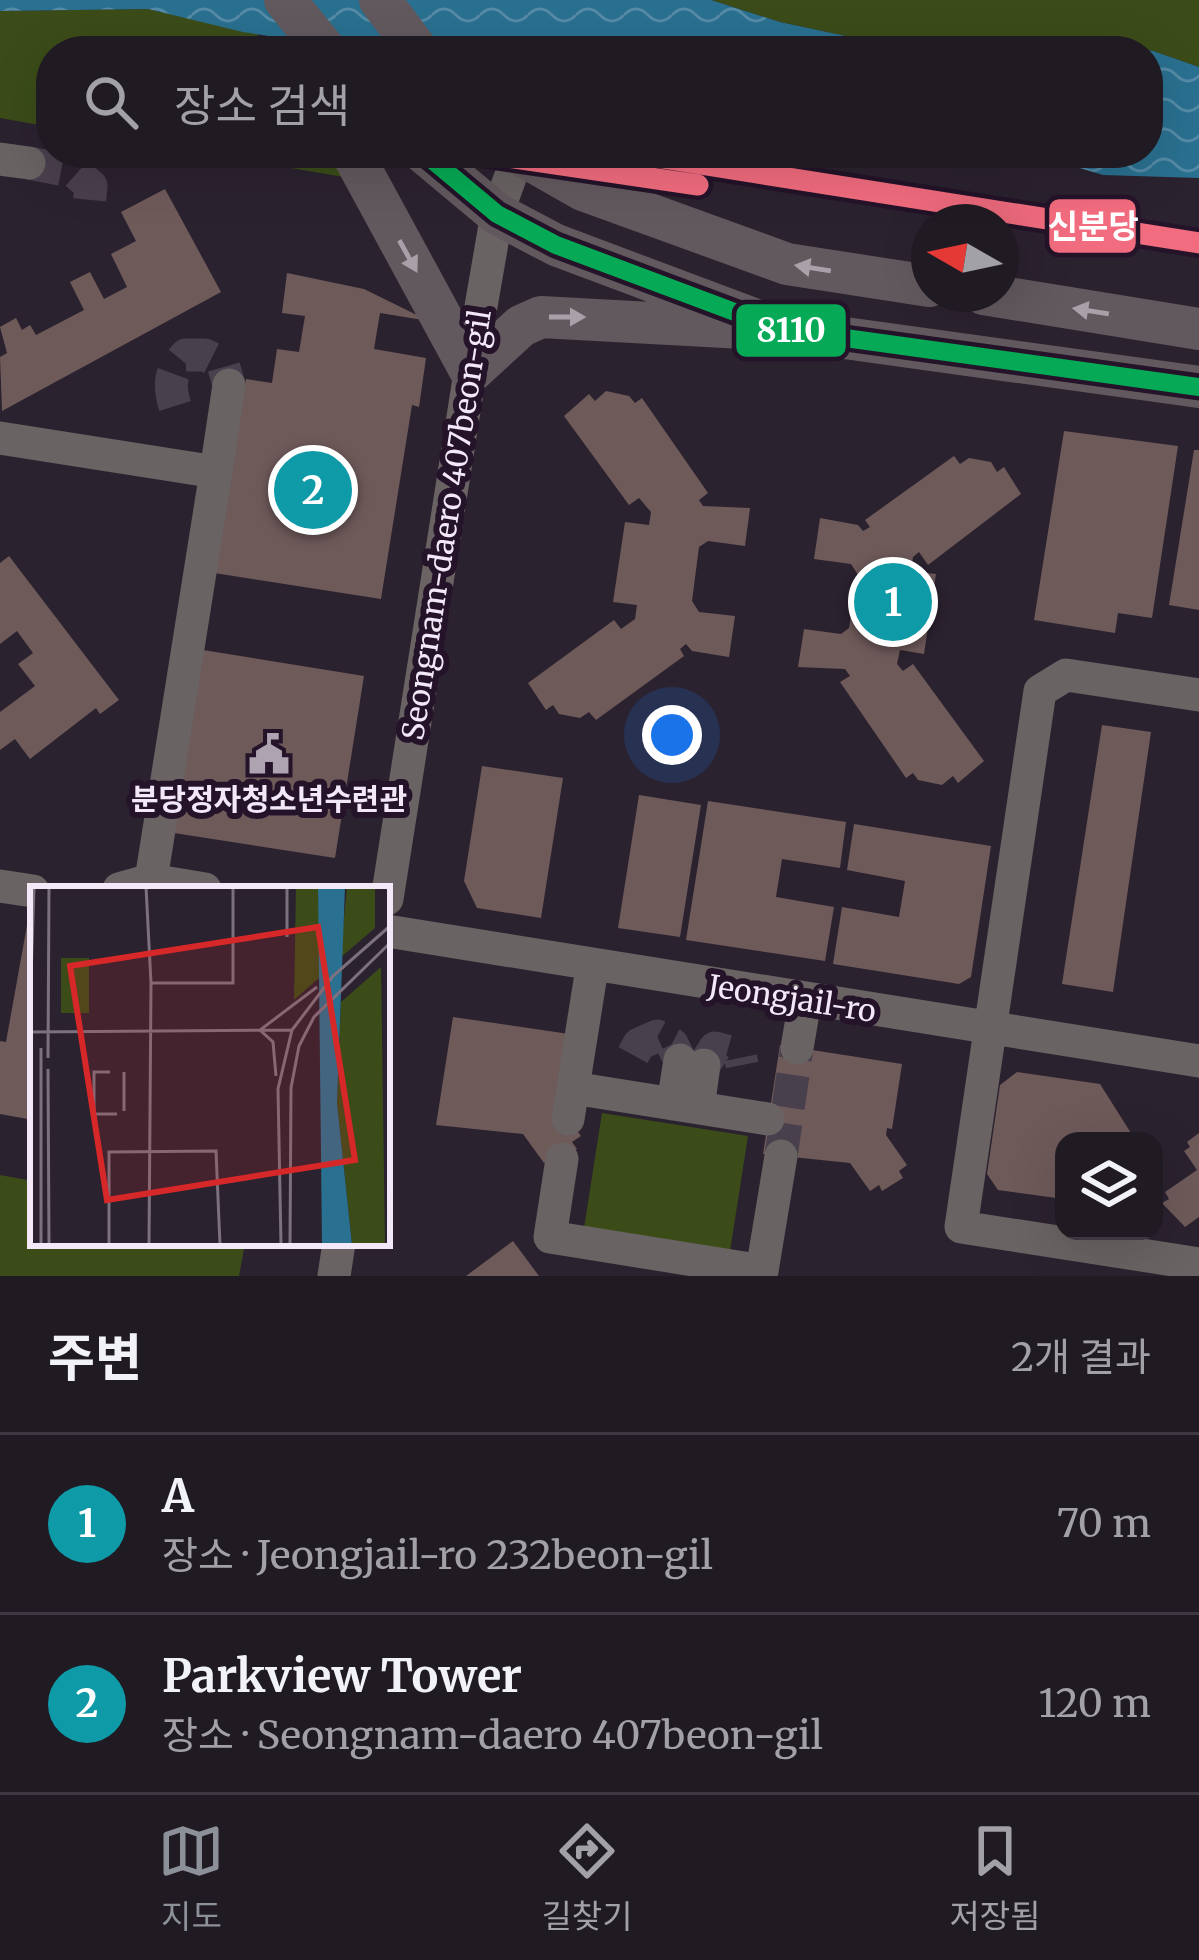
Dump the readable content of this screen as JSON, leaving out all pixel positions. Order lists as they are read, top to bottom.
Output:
{
  "streets": {
    "street": ["Seongnam-daero 407beon-gil", "Jeongjail-ro"]
  },
  "places": {
    "public building": ["분당정자청소년수련관"]
  },
  "lines": ["transit line 신분당", "transit line 8110"],
  "north": "left",
  "page": {
    "search": "장소 검색",
    "pins": ["2", "1"],
    "heading": ["주변", "2개 결과"],
    "list": [
      {
        "mark": "1",
        "name": "A",
        "note": "장소 · Jeongjail-ro 232beon-gil",
        "value": "70 m"
      },
      {
        "mark": "2",
        "name": "Parkview Tower",
        "note": "장소 · Seongnam-daero 407beon-gil",
        "value": "120 m"
      }
    ],
    "nav": ["지도", "길찾기", "저장됨"]
  }
}
